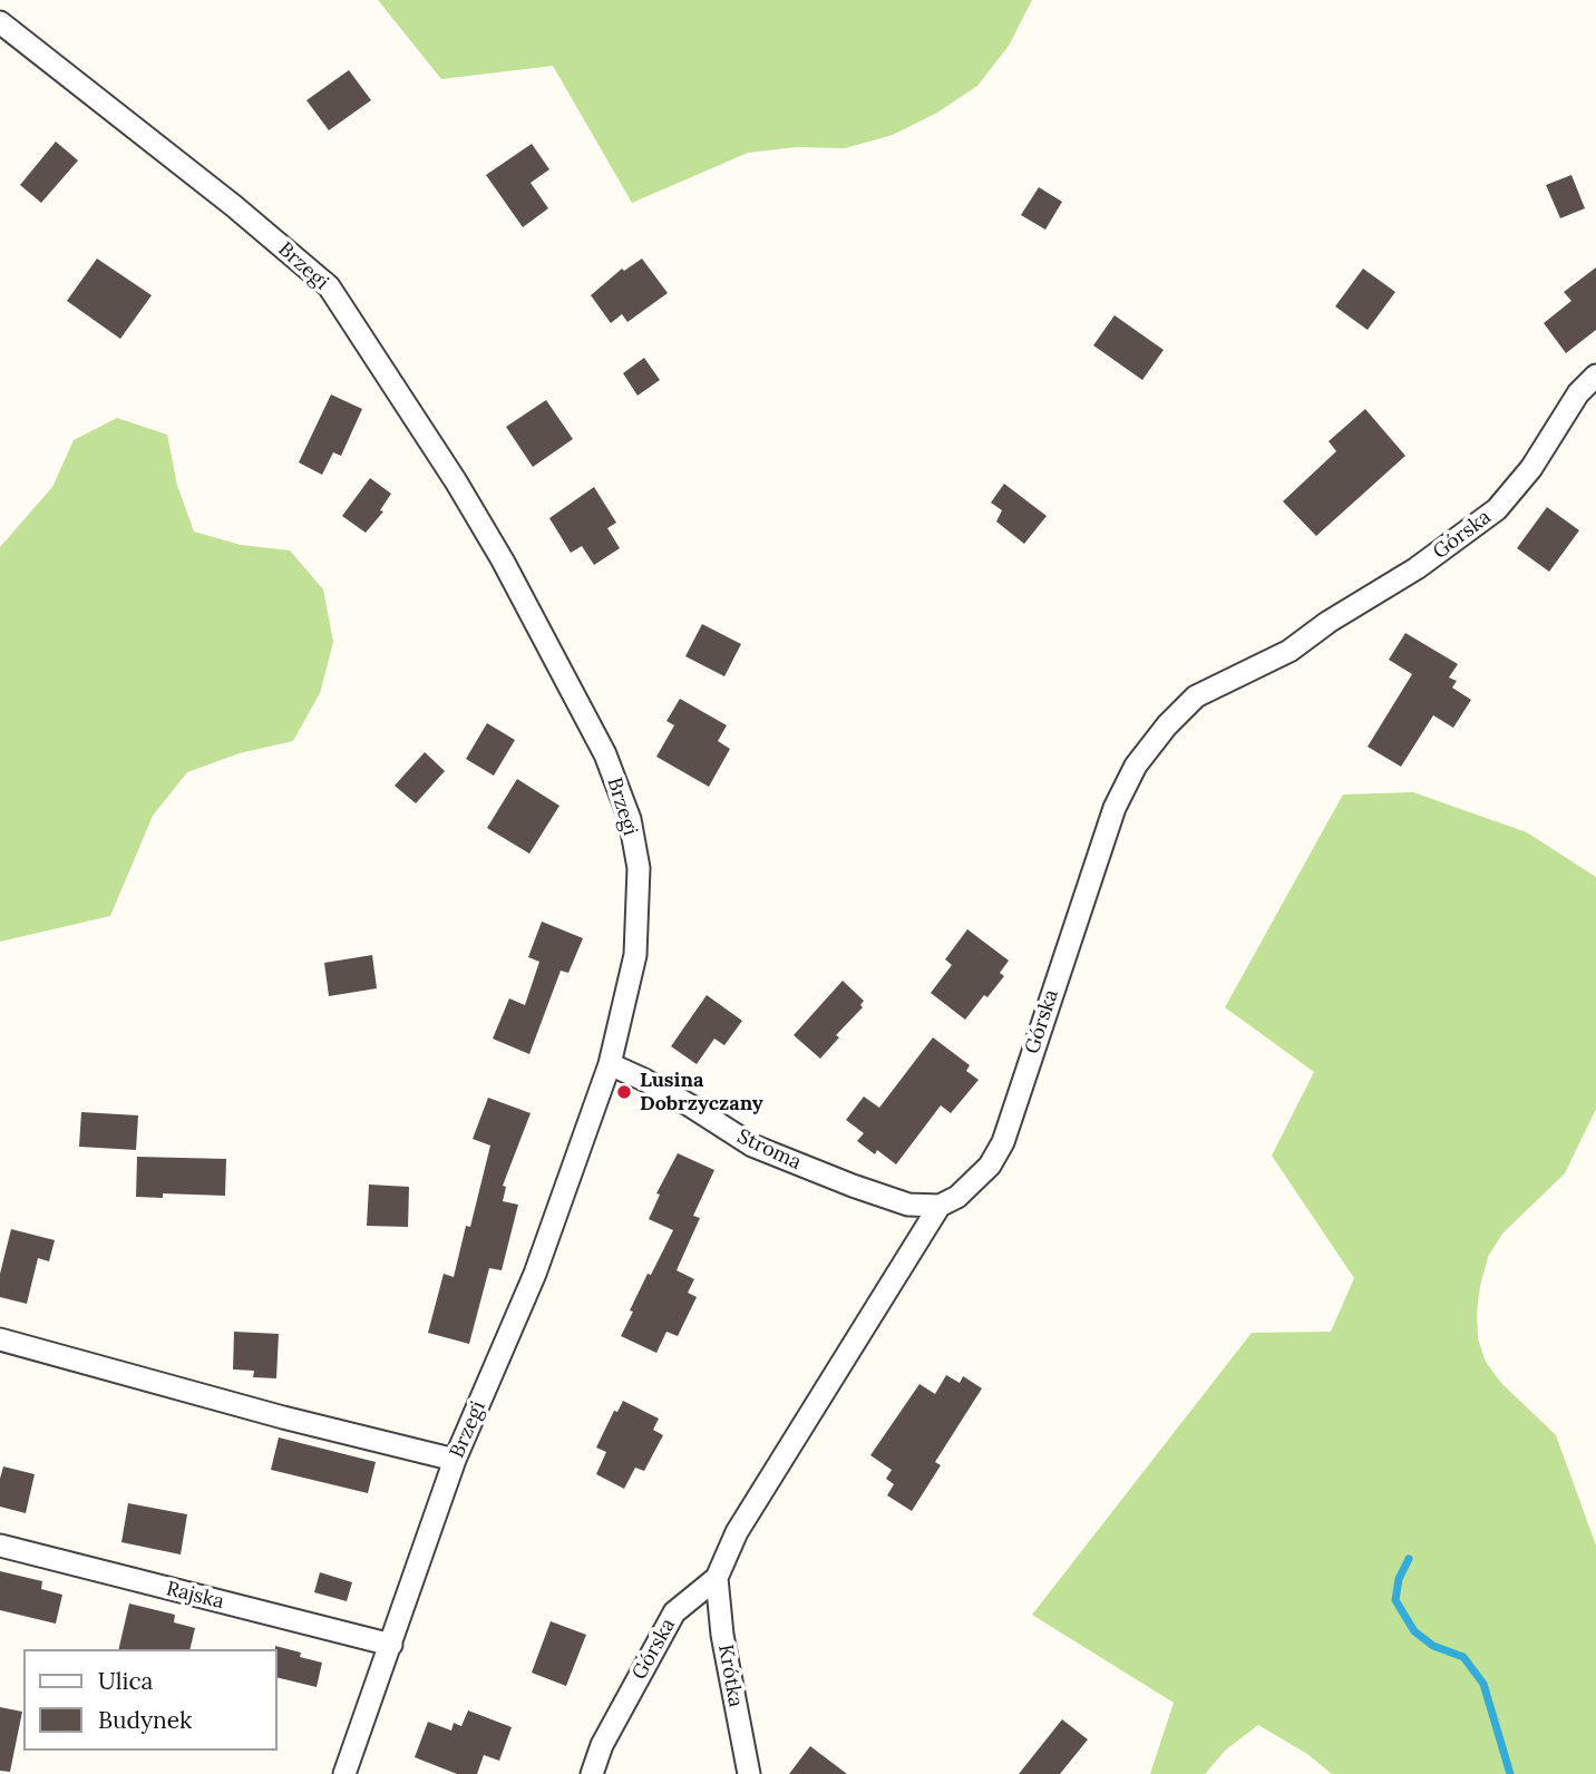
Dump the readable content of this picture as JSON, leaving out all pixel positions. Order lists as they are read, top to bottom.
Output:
{
  "streets": {
    "street": [
      "Brzegi",
      "Górska",
      "Stroma",
      "Rajska",
      "Krótka"
    ]
  },
  "crossings": [
    ["Brzegi", "Stroma"],
    ["Brzegi", "Rajska"],
    ["Górska", "Stroma"],
    ["Górska", "Krótka"]
  ],
  "places": ["Lusina Dobrzyczany"],
  "legend": ["Ulica", "Budynek"]
}
